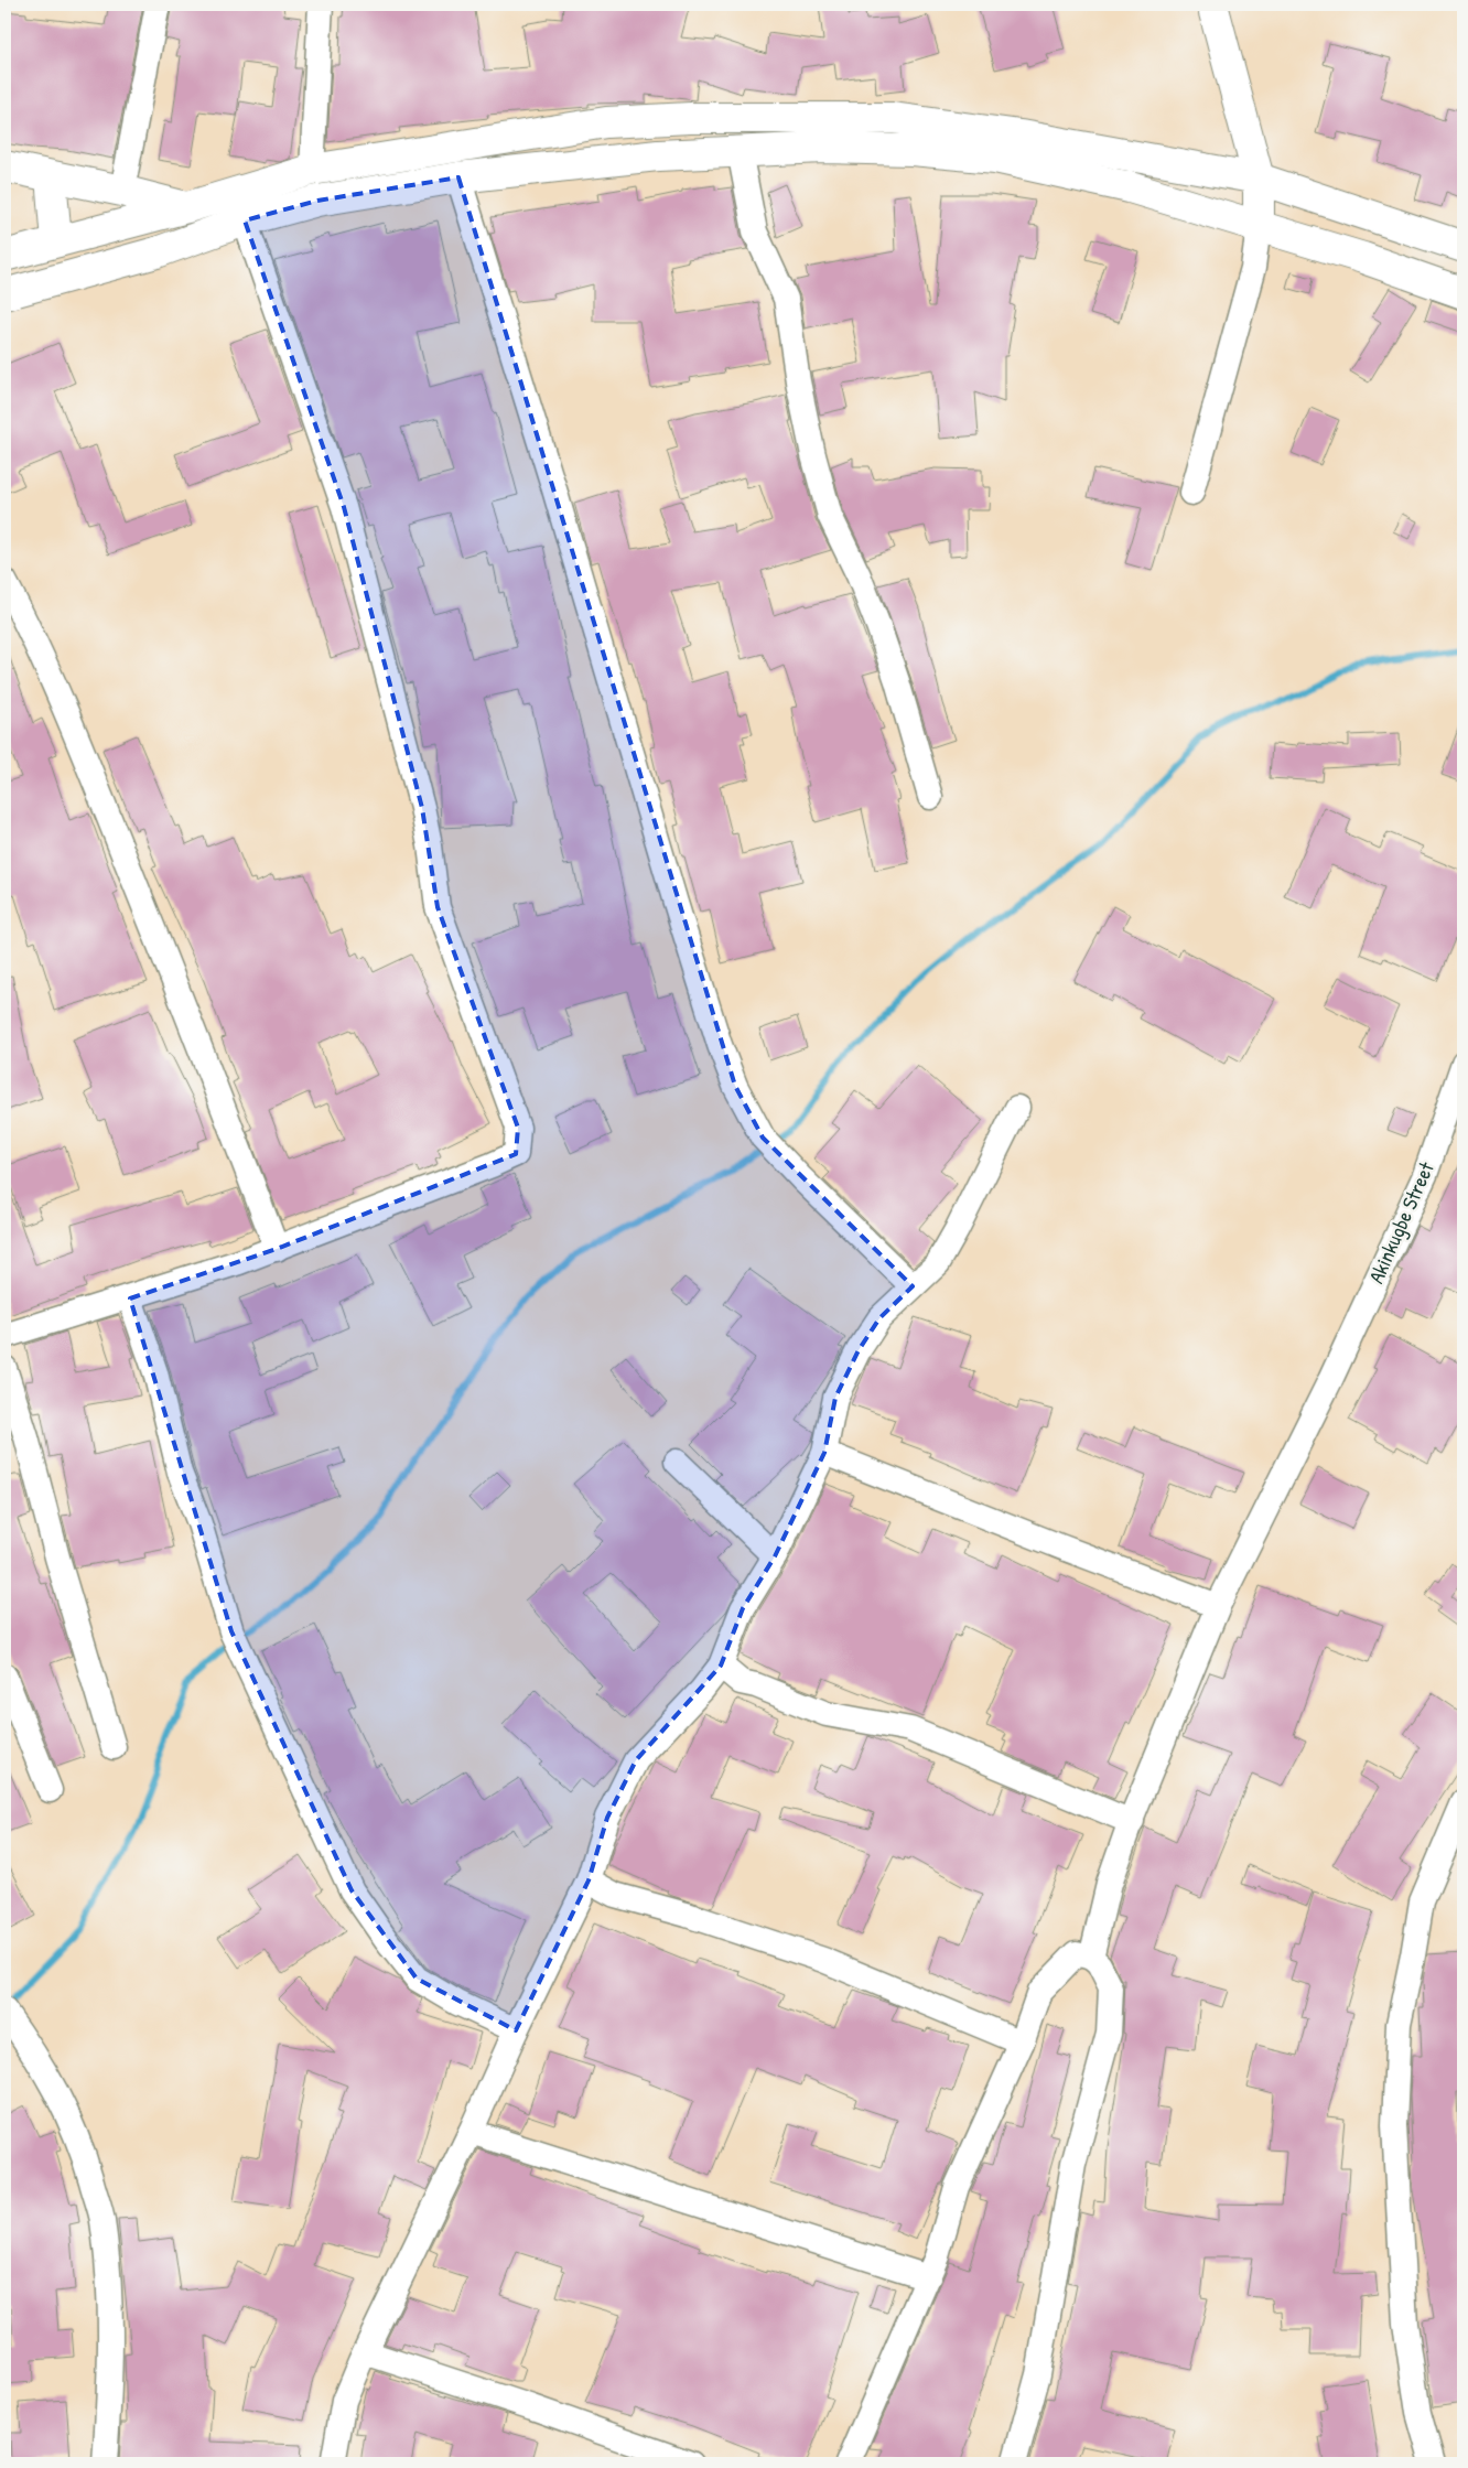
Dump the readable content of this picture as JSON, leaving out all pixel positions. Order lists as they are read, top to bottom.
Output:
{
  "streets": {
    "street": ["Akinkugbe Street"]
  }
}
